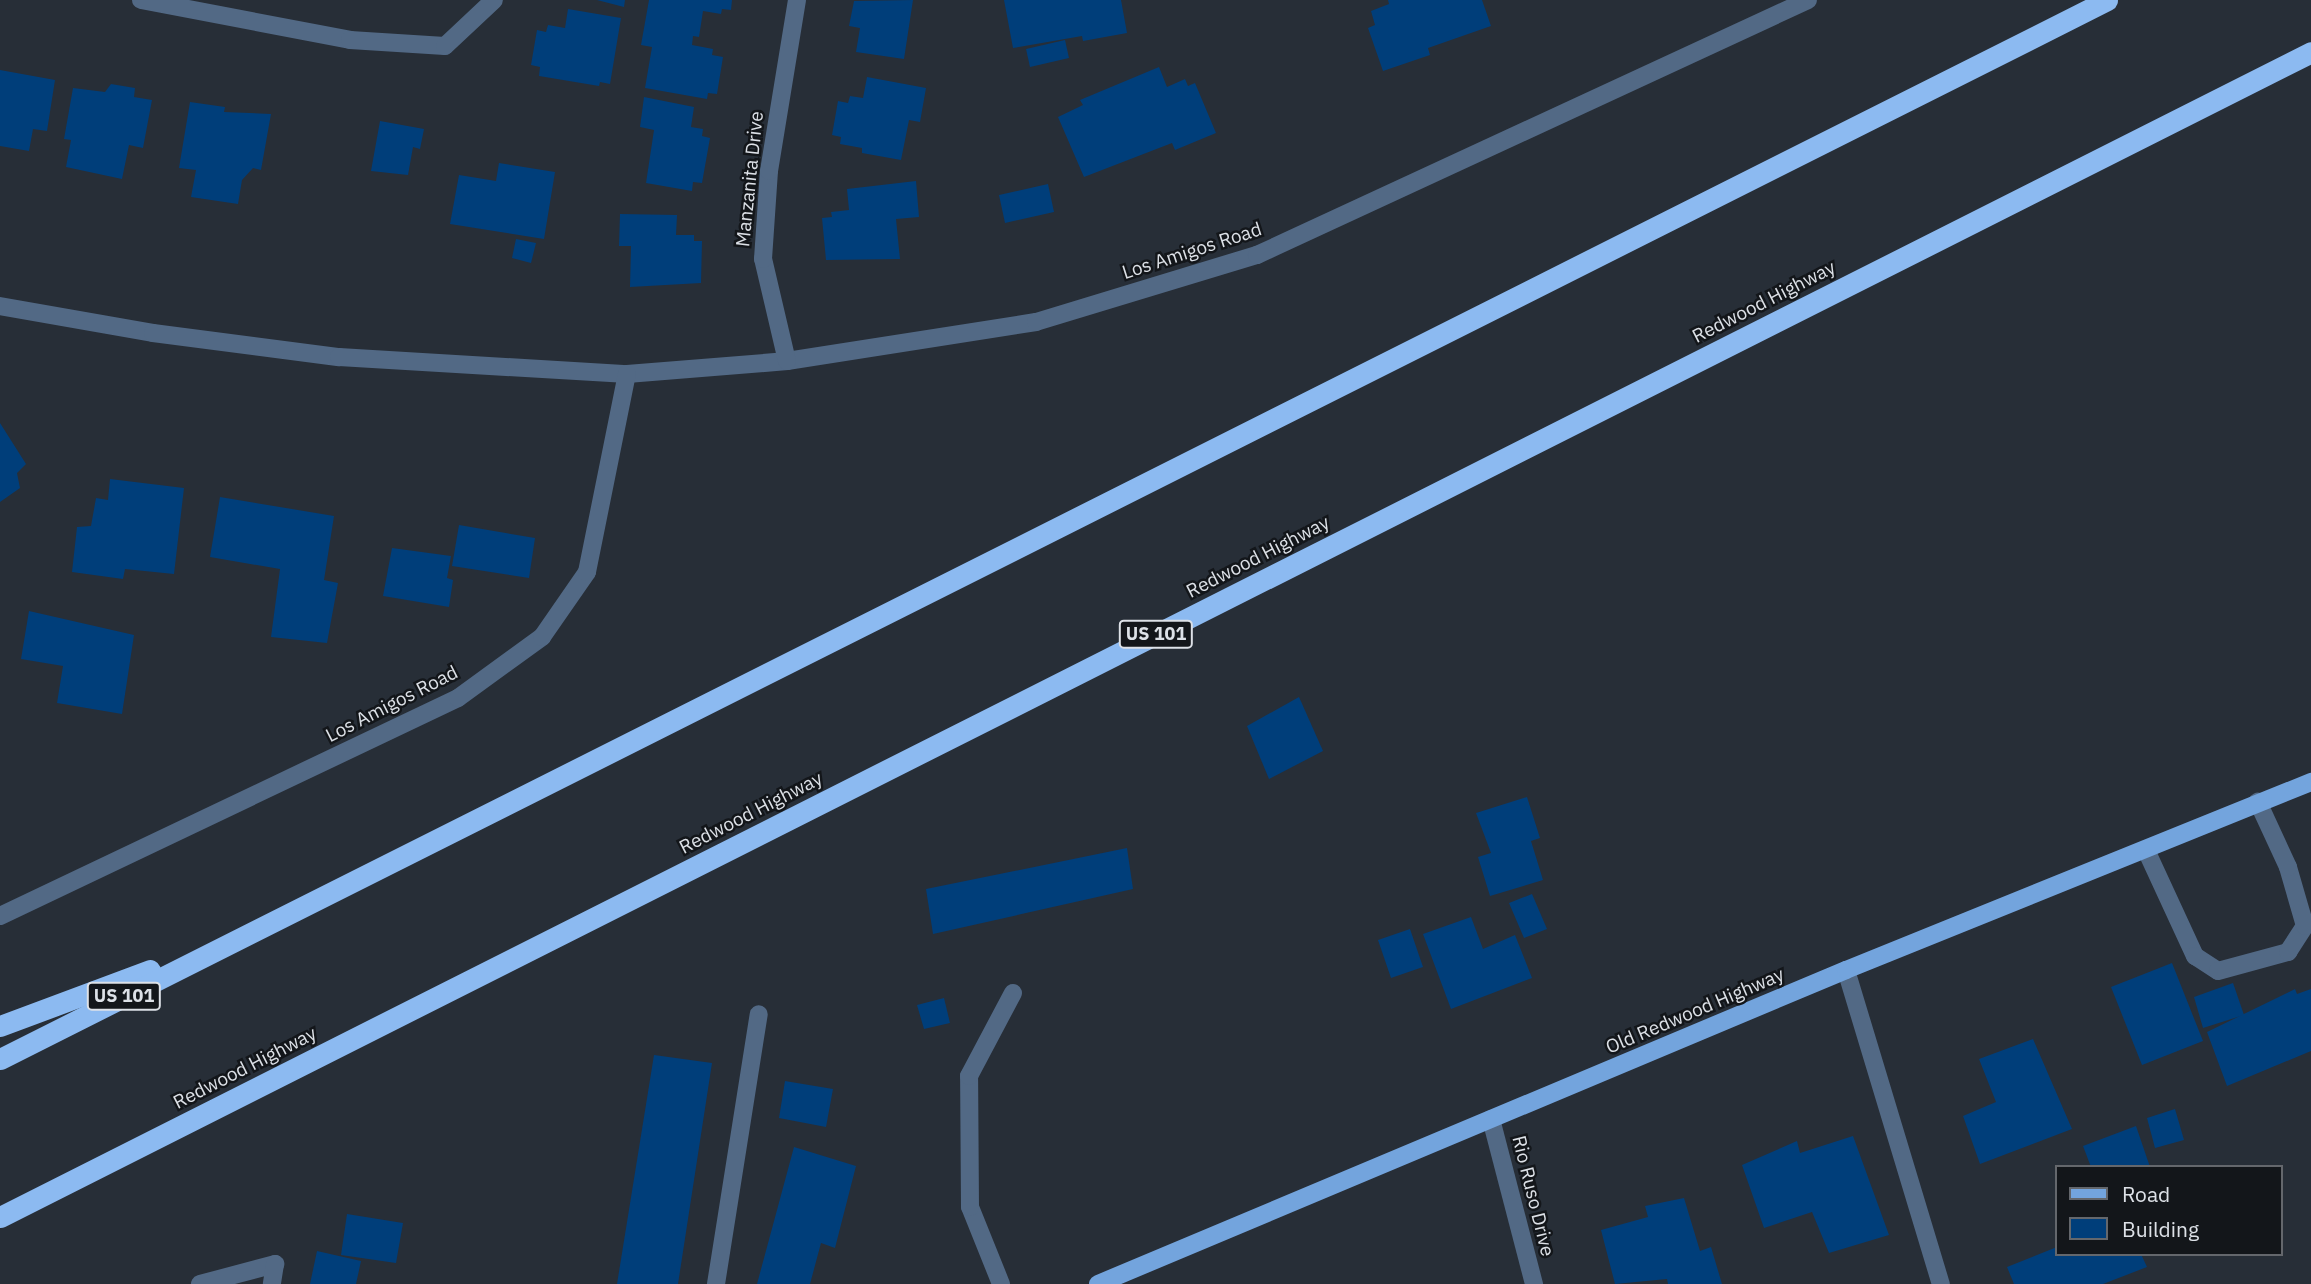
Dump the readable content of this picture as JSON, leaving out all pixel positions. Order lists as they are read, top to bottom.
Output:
{
  "streets": {
    "highway": ["Redwood Highway", "US 101"],
    "main road": ["Old Redwood Highway"],
    "street": ["Manzanita Drive", "Los Amigos Road", "Rio Ruso Drive"]
  },
  "crossings": [
    ["Manzanita Drive", "Los Amigos Road"],
    ["Old Redwood Highway", "Rio Ruso Drive"]
  ],
  "legend": ["Road", "Building"]
}
